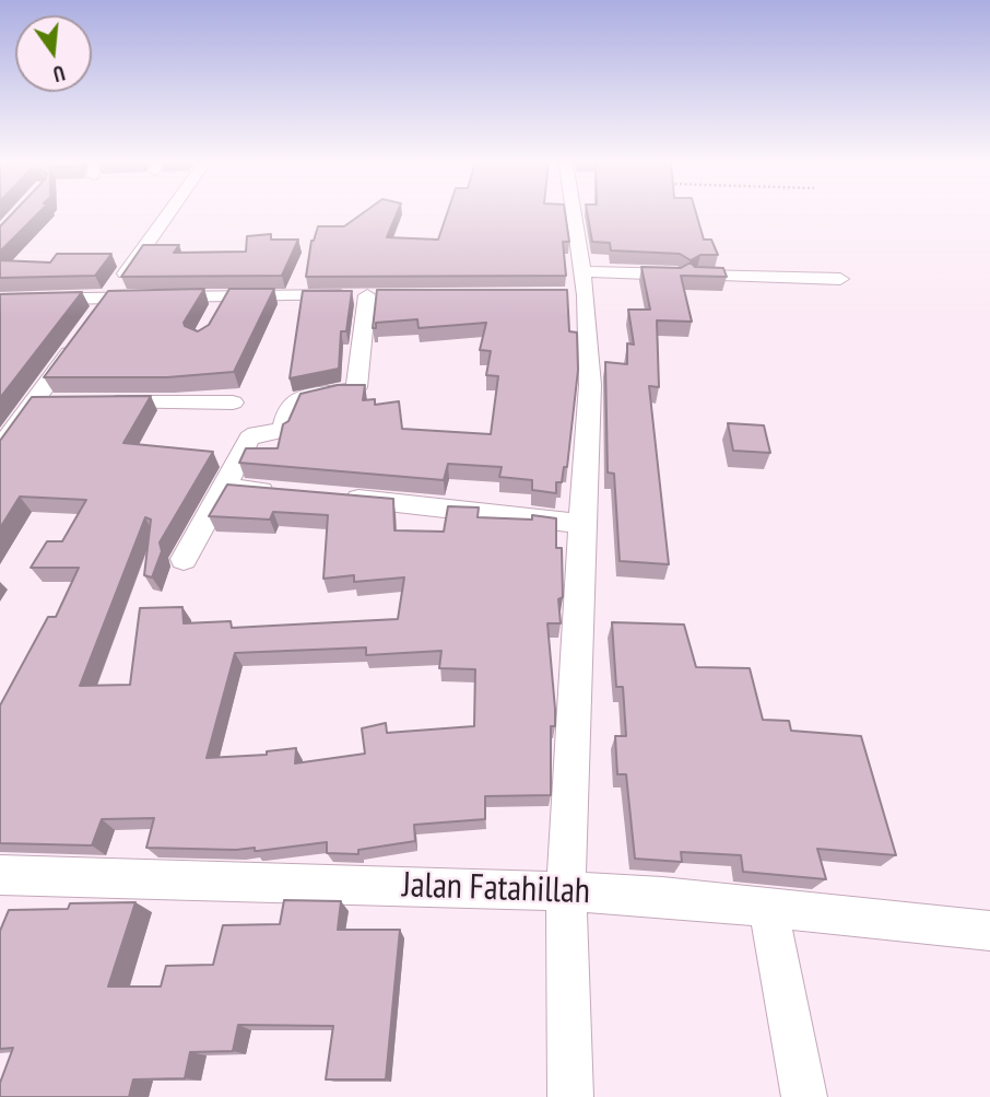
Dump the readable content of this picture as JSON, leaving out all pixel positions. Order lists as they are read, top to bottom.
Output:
{
  "streets": {
    "street": ["Jalan Fatahillah"]
  },
  "north": "bottom"
}
